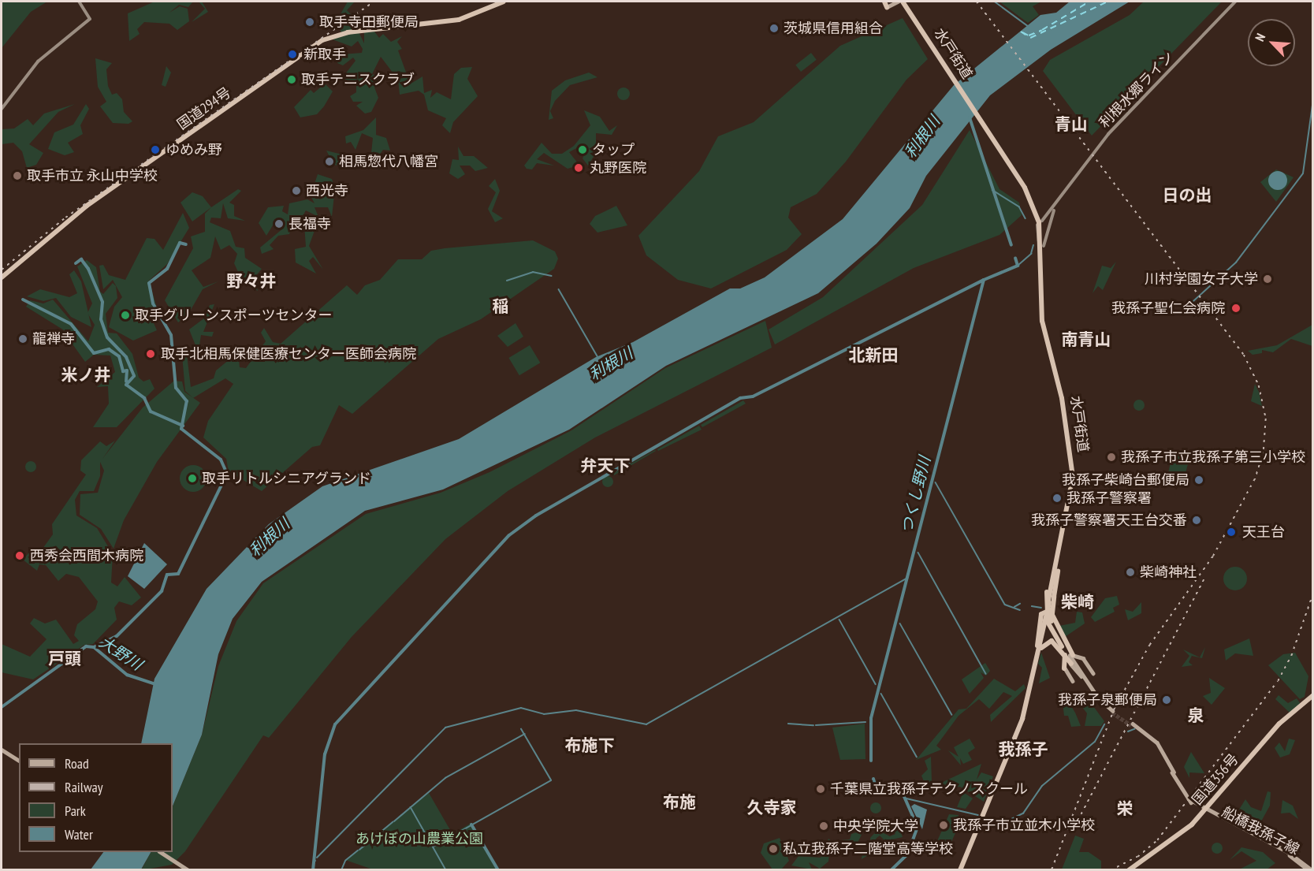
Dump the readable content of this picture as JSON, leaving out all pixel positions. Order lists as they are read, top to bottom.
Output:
{
  "streets": {
    "highway": ["水戸街道", "国道294号", "国道356号"],
    "main road": ["利根水郷ライン", "船橋我孫子線"]
  },
  "crossings": [
    ["水戸街道", "利根水郷ライン"],
    ["国道356号", "船橋我孫子線"]
  ],
  "districts": [
    "青山",
    "日の出",
    "野々井",
    "稲",
    "南青山",
    "北新田",
    "米ノ井",
    "弁天下",
    "柴崎",
    "戸頭",
    "泉",
    "布施下",
    "我孫子",
    "布施",
    "久寺家",
    "栄"
  ],
  "water": ["利根川", "つくし野川", "大野川"],
  "parks": ["あけぼの山農業公園"],
  "places": [
    "取手寺田郵便局",
    "茨城県信用組合",
    "新取手",
    "取手テニスクラブ",
    "ゆめみ野",
    "タップ",
    "相馬惣代八幡宮",
    "丸野医院",
    "取手市立 永山中学校",
    "西光寺",
    "長福寺",
    "川村学園女子大学",
    "我孫子聖仁会病院",
    "取手グリーンスポーツセンター",
    "龍禅寺",
    "取手北相馬保健医療センター医師会病院",
    "我孫子市立我孫子第三小学校",
    "取手リトルシニアグランド",
    "我孫子柴崎台郵便局",
    "我孫子警察署",
    "我孫子警察署天王台交番",
    "天王台",
    "西秀会西間木病院",
    "柴崎神社",
    "我孫子泉郵便局",
    "千葉県立我孫子テクノスクール",
    "我孫子市立並木小学校",
    "中央学院大学",
    "私立我孫子二階堂高等学校"
  ],
  "legend": [
    "Road",
    "Railway",
    "Park",
    "Water"
  ],
  "north": "top left"
}
